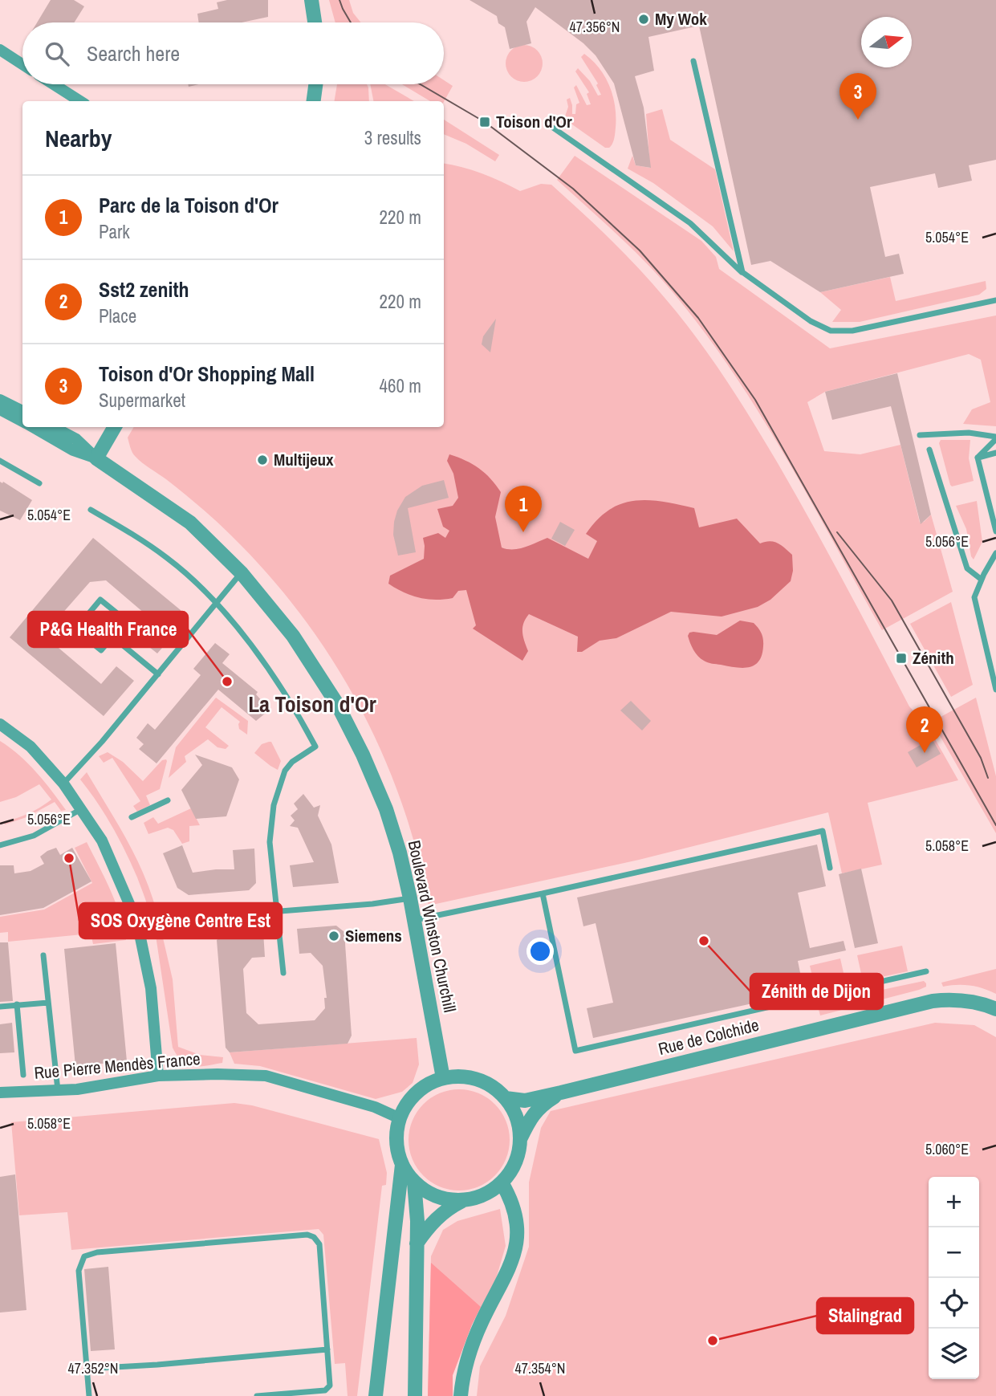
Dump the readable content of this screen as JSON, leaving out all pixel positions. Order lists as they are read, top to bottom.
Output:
{
  "streets": {
    "street": ["Boulevard Winston Churchill", "Rue de Colchide", "Rue Pierre Mendès France"]
  },
  "crossings": [
    ["Boulevard Winston Churchill", "Rue de Colchide"],
    ["Boulevard Winston Churchill", "Rue Pierre Mendès France"],
    ["Rue de Colchide", "Rue Pierre Mendès France"]
  ],
  "districts": ["La Toison d'Or"],
  "places": {
    "other": [
      "My Wok",
      "Multijeux",
      "P&G Health France",
      "SOS Oxygène Centre Est",
      "Siemens",
      "Zénith de Dijon",
      "Stalingrad"
    ],
    "transit": ["Toison d'Or", "Zénith"]
  },
  "north": "right",
  "page": {
    "search": "Search here",
    "pins": ["3", "1", "2"],
    "heading": ["Nearby", "3 results"],
    "list": [
      {
        "mark": "1",
        "name": "Parc de la Toison d'Or",
        "note": "Park",
        "value": "220 m"
      },
      {
        "mark": "2",
        "name": "Sst2 zenith",
        "note": "Place",
        "value": "220 m"
      },
      {
        "mark": "3",
        "name": "Toison d'Or Shopping Mall",
        "note": "Supermarket",
        "value": "460 m"
      }
    ],
    "map_buttons": ["+", "−"]
  },
  "coordinates": [
    "47.356°N",
    "5.054°E",
    "5.056°E",
    "5.058°E",
    "5.060°E",
    "47.352°N",
    "47.354°N"
  ]
}
